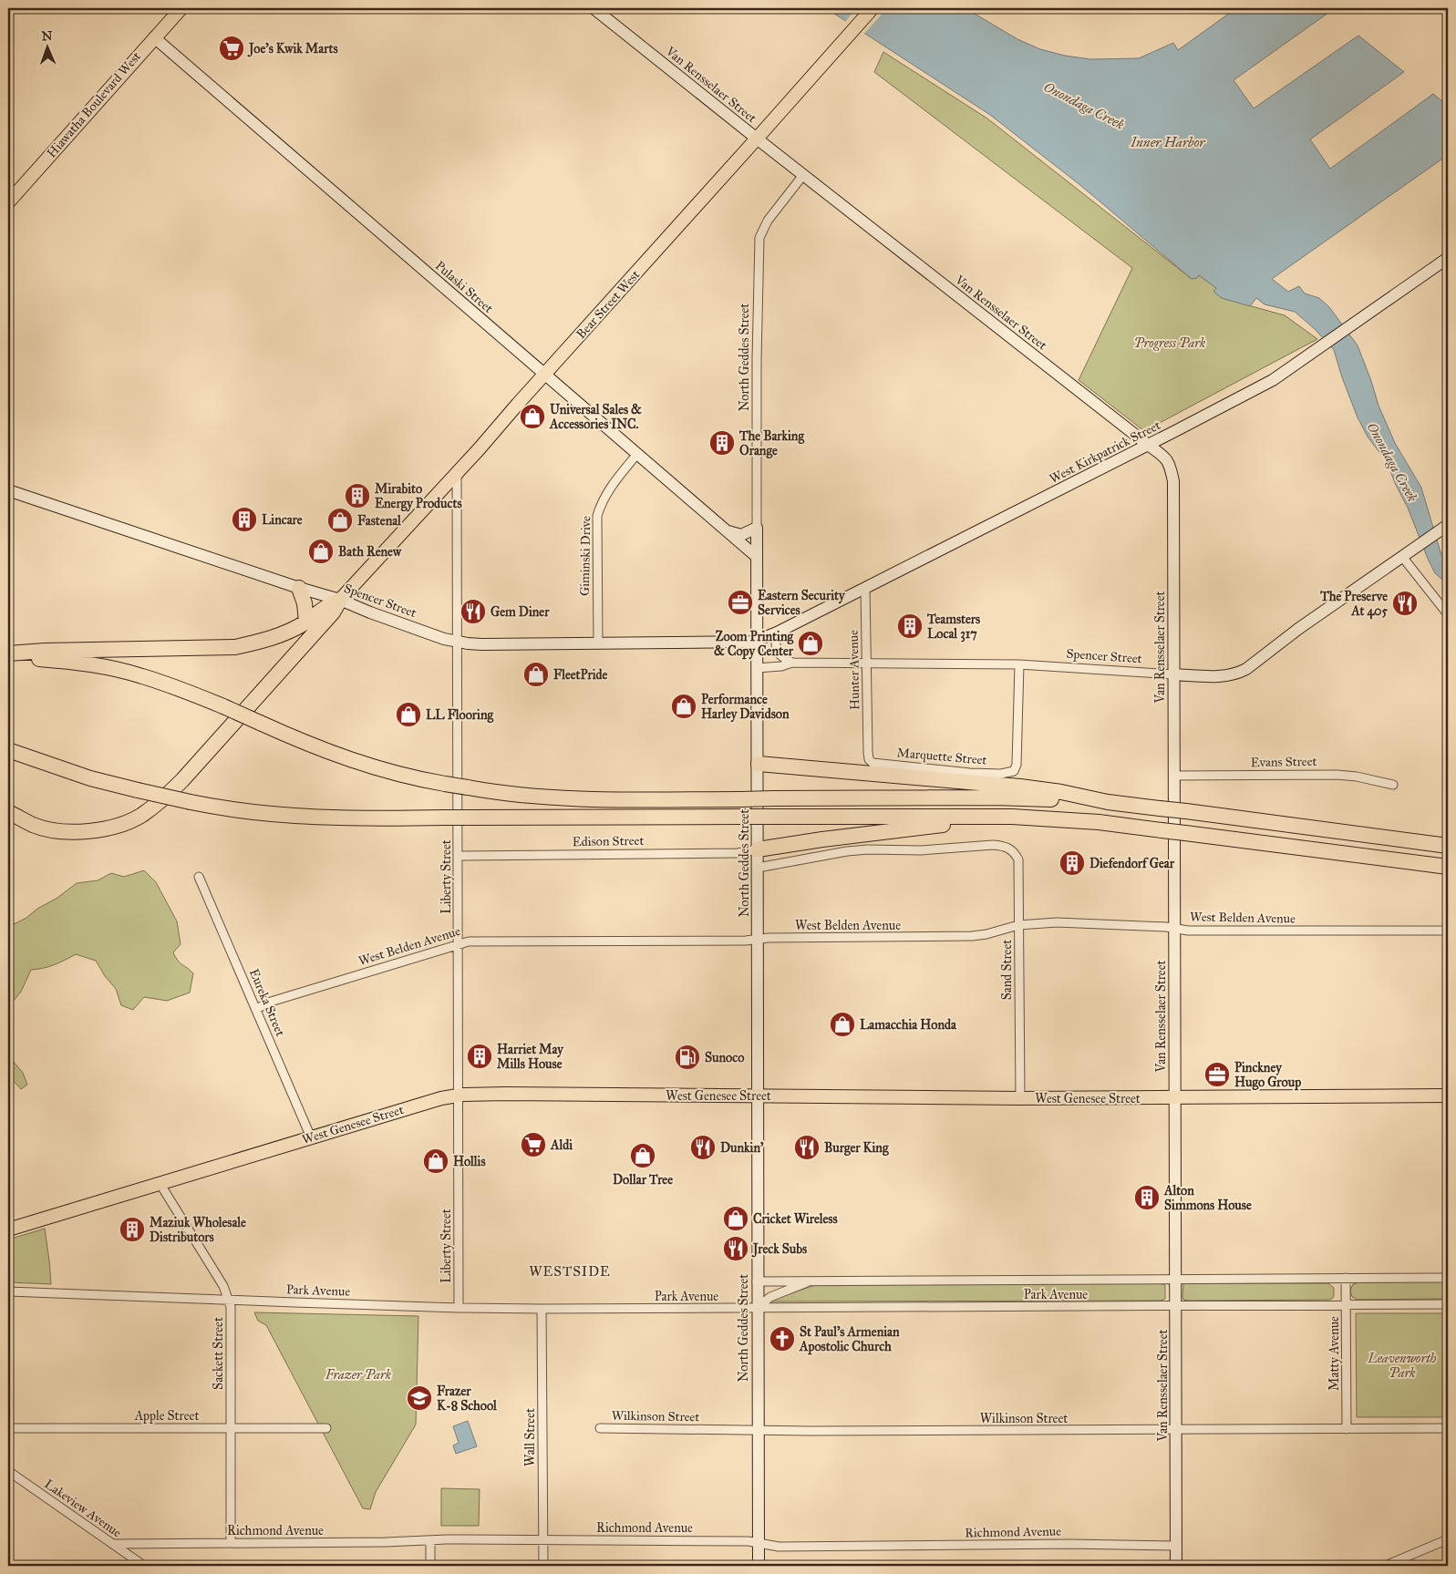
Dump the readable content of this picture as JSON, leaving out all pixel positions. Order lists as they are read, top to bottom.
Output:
{
  "streets": {
    "main road": ["Hiawatha Boulevard West", "Bear Street West", "West Genesee Street"],
    "street": [
      "Van Rensselaer Street",
      "Pulaski Street",
      "North Geddes Street",
      "West Kirkpatrick Street",
      "Giminski Drive",
      "Spencer Street",
      "Hunter Avenue",
      "Marquette Street",
      "Evans Street",
      "Edison Street",
      "Liberty Street",
      "West Belden Avenue",
      "Sand Street",
      "Eureka Street",
      "Park Avenue",
      "Sackett Street",
      "Matty Avenue",
      "Apple Street",
      "Wilkinson Street",
      "Wall Street",
      "Lakeview Avenue",
      "Richmond Avenue"
    ]
  },
  "crossings": [
    ["Van Rensselaer Street", "Bear Street West"],
    ["Van Rensselaer Street", "North Geddes Street"],
    ["Van Rensselaer Street", "West Kirkpatrick Street"],
    ["Van Rensselaer Street", "Spencer Street"],
    ["Van Rensselaer Street", "Evans Street"],
    ["Van Rensselaer Street", "West Belden Avenue"],
    ["Van Rensselaer Street", "West Genesee Street"],
    ["Van Rensselaer Street", "Park Avenue"],
    ["Van Rensselaer Street", "Wilkinson Street"],
    ["Van Rensselaer Street", "Richmond Avenue"],
    ["Hiawatha Boulevard West", "Pulaski Street"],
    ["Pulaski Street", "Bear Street West"],
    ["Pulaski Street", "North Geddes Street"],
    ["Pulaski Street", "Giminski Drive"],
    ["Bear Street West", "Spencer Street"],
    ["Bear Street West", "Liberty Street"],
    ["North Geddes Street", "West Kirkpatrick Street"],
    ["North Geddes Street", "Spencer Street"],
    ["North Geddes Street", "Edison Street"],
    ["North Geddes Street", "West Belden Avenue"],
    ["North Geddes Street", "Sand Street"],
    ["North Geddes Street", "West Genesee Street"],
    ["North Geddes Street", "Park Avenue"],
    ["North Geddes Street", "Wilkinson Street"],
    ["North Geddes Street", "Richmond Avenue"],
    ["West Kirkpatrick Street", "Spencer Street"],
    ["West Kirkpatrick Street", "Hunter Avenue"],
    ["Giminski Drive", "Spencer Street"],
    ["Spencer Street", "Hunter Avenue"],
    ["Spencer Street", "Marquette Street"],
    ["Spencer Street", "Liberty Street"],
    ["Hunter Avenue", "Marquette Street"],
    ["Edison Street", "Liberty Street"],
    ["Liberty Street", "West Belden Avenue"],
    ["Liberty Street", "West Genesee Street"],
    ["Liberty Street", "Park Avenue"],
    ["West Belden Avenue", "Sand Street"],
    ["West Belden Avenue", "Eureka Street"],
    ["Sand Street", "West Genesee Street"],
    ["Eureka Street", "West Genesee Street"],
    ["West Genesee Street", "Sackett Street"],
    ["Park Avenue", "Sackett Street"],
    ["Park Avenue", "Matty Avenue"],
    ["Park Avenue", "Wall Street"],
    ["Sackett Street", "Apple Street"],
    ["Sackett Street", "Richmond Avenue"],
    ["Matty Avenue", "Wilkinson Street"],
    ["Wall Street", "Richmond Avenue"],
    ["Lakeview Avenue", "Richmond Avenue"]
  ],
  "districts": ["WESTSIDE"],
  "water": ["Onondaga Creek", "Inner Harbor"],
  "parks": ["Progress Park", "Leavenworth Park", "Frazer Park"],
  "places": {
    "supermarket": ["Joe's Kwik Marts", "Aldi"],
    "shop": [
      "Universal Sales & Accessories INC.",
      "Fastenal",
      "Bath Renew",
      "Zoom Printing & Copy Center",
      "FleetPride",
      "Performance Harley Davidson",
      "LL Flooring",
      "Lamacchia Honda",
      "Dollar Tree",
      "Hollis",
      "Cricket Wireless"
    ],
    "building": [
      "The Barking Orange",
      "Mirabito Energy Products",
      "Lincare",
      "Teamsters Local 317",
      "Diefendorf Gear",
      "Harriet May Mills House",
      "Alton Simmons House",
      "Maziuk Wholesale Distributors"
    ],
    "office": ["Eastern Security Services", "Pinckney Hugo Group"],
    "restaurant": [
      "The Preserve At 405",
      "Gem Diner",
      "Dunkin'",
      "Burger King",
      "Jreck Subs"
    ],
    "fuel station": ["Sunoco"],
    "church": ["St Paul's Armenian Apostolic Church"],
    "school or university": ["Frazer K-8 School"]
  },
  "north": "top"
}
